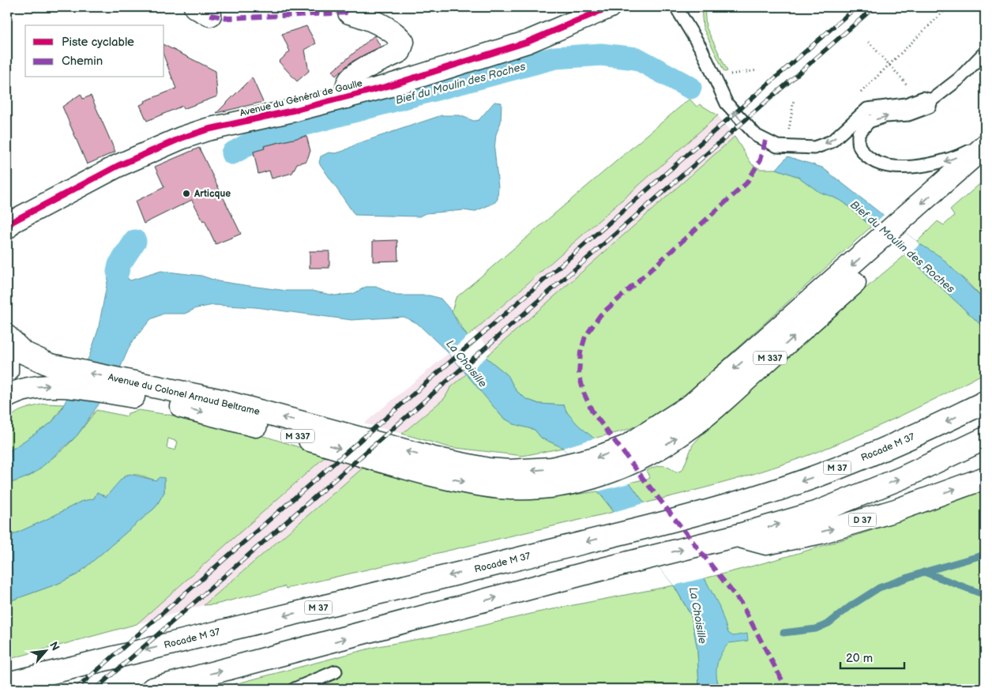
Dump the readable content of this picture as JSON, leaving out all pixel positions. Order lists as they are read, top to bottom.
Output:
{
  "streets": {
    "main road": [
      "Avenue du Général de Gaulle",
      "M 337",
      "Avenue du Colonel Arnaud Beltrame",
      "Rocade M 37",
      "M 37",
      "D 37"
    ]
  },
  "water": ["Bief du Moulin des Roches", "La Choisille"],
  "places": ["Articque"],
  "legend": ["Piste cyclable", "Chemin"],
  "scale_bar": "20 m",
  "north": "top right"
}
